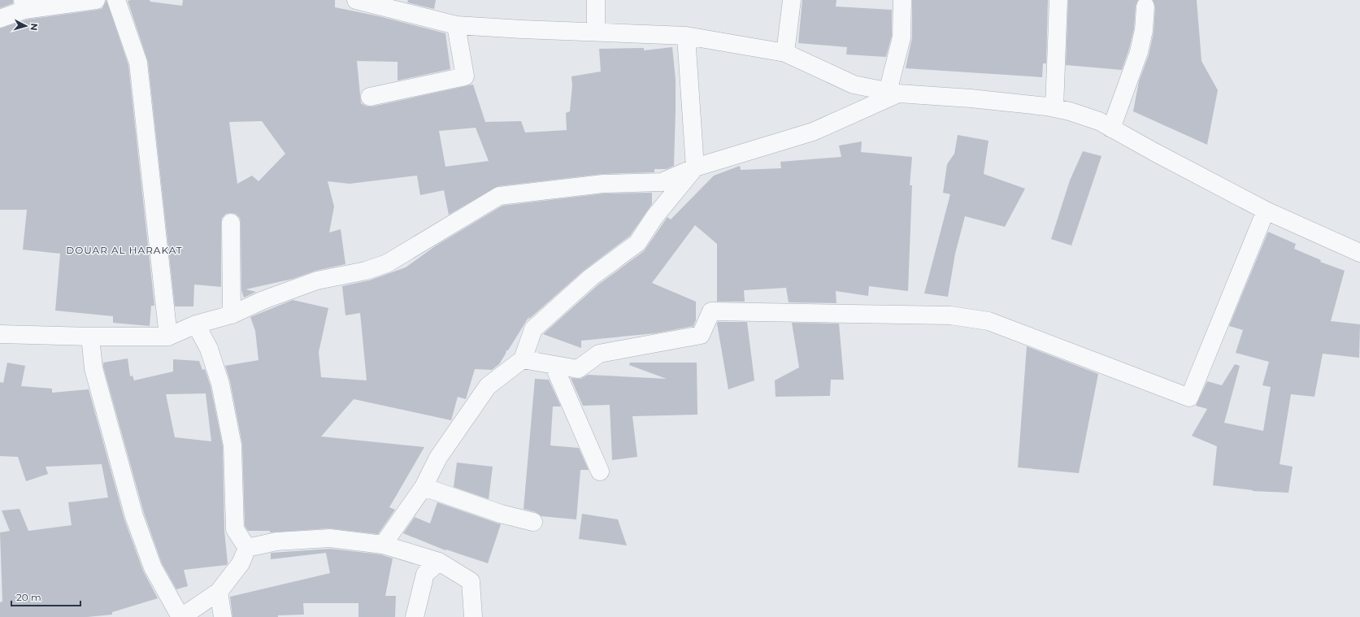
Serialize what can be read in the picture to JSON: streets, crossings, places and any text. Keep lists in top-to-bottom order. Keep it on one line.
{"districts":["DOUAR AL HARAKAT"],"scale_bar":"20 m","north":"right"}
